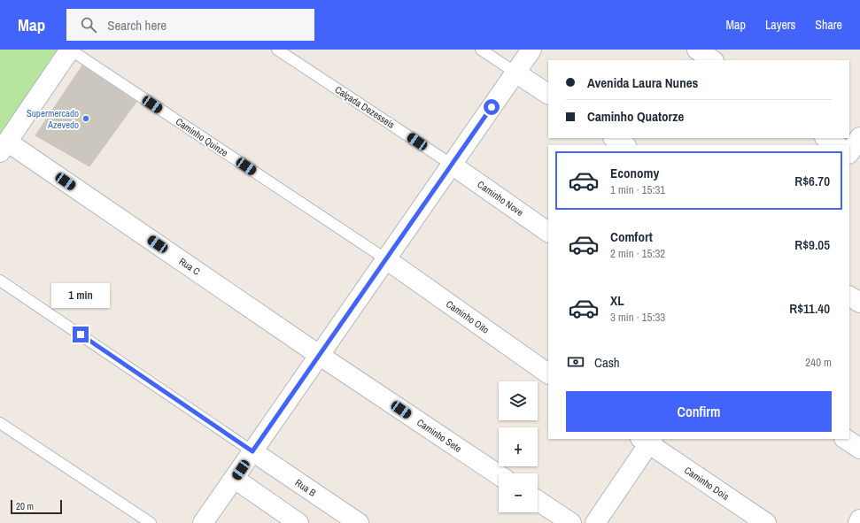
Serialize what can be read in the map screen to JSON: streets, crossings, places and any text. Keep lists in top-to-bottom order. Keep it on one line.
{"streets":{"street":["Caminho Nove","Rua C","Caminho Oito","Caminho Sete","Caminho Dois","Rua B"],"lane":["Calçada Dezesseis","Caminho Quinze"]},"crossings":[["Calçada Dezesseis","Caminho Nove"],["Caminho Quinze","Caminho Oito"],["Rua C","Caminho Sete"]],"places":["Supermercado Azevedo"],"scale_bar":"20 m","page":{"header":"Map","search":"Search here","nav":["Map","Layers","Share"],"banner":["Avenida Laura Nunes","Caminho Quatorze"],"list":[{"name":"Economy","note":"1 min · 15:31","value":"R$6.70"},{"name":"Comfort","note":"2 min · 15:32","value":"R$9.05"},{"name":"XL","note":"3 min · 15:33","value":"R$11.40"}],"bubble":"1 min","pay":["Cash","240 m"],"map_buttons":["+","−"],"buttons":"Confirm","scale":"20 m"}}
